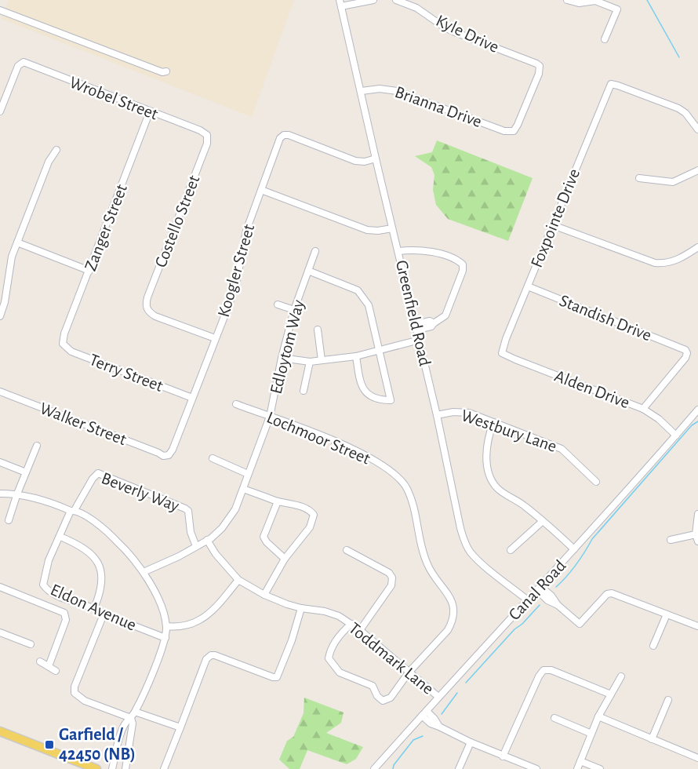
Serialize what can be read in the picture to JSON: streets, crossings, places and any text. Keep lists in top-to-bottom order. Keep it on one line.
{"streets":{"street":["Kyle Drive","Wrobel Street","Brianna Drive","Foxpointe Drive","Costello Street","Zanger Street","Koogler Street","Greenfield Road","Standish Drive","Edloytom Way","Terry Street","Alden Drive","Walker Street","Westbury Lane","Lochmoor Street","Beverly Way","Canal Road","Eldon Avenue","Toddmark Lane"]},"crossings":[["Kyle Drive","Brianna Drive"],["Wrobel Street","Costello Street"],["Wrobel Street","Zanger Street"],["Brianna Drive","Greenfield Road"],["Foxpointe Drive","Standish Drive"],["Foxpointe Drive","Alden Drive"],["Costello Street","Koogler Street"],["Zanger Street","Terry Street"],["Koogler Street","Greenfield Road"],["Koogler Street","Terry Street"],["Koogler Street","Walker Street"],["Greenfield Road","Westbury Lane"],["Greenfield Road","Canal Road"],["Standish Drive","Alden Drive"],["Edloytom Way","Lochmoor Street"],["Edloytom Way","Beverly Way"],["Alden Drive","Canal Road"],["Lochmoor Street","Toddmark Lane"],["Beverly Way","Eldon Avenue"],["Canal Road","Toddmark Lane"]],"places":{"transit":["Garfield / 42450 (NB)"]}}
